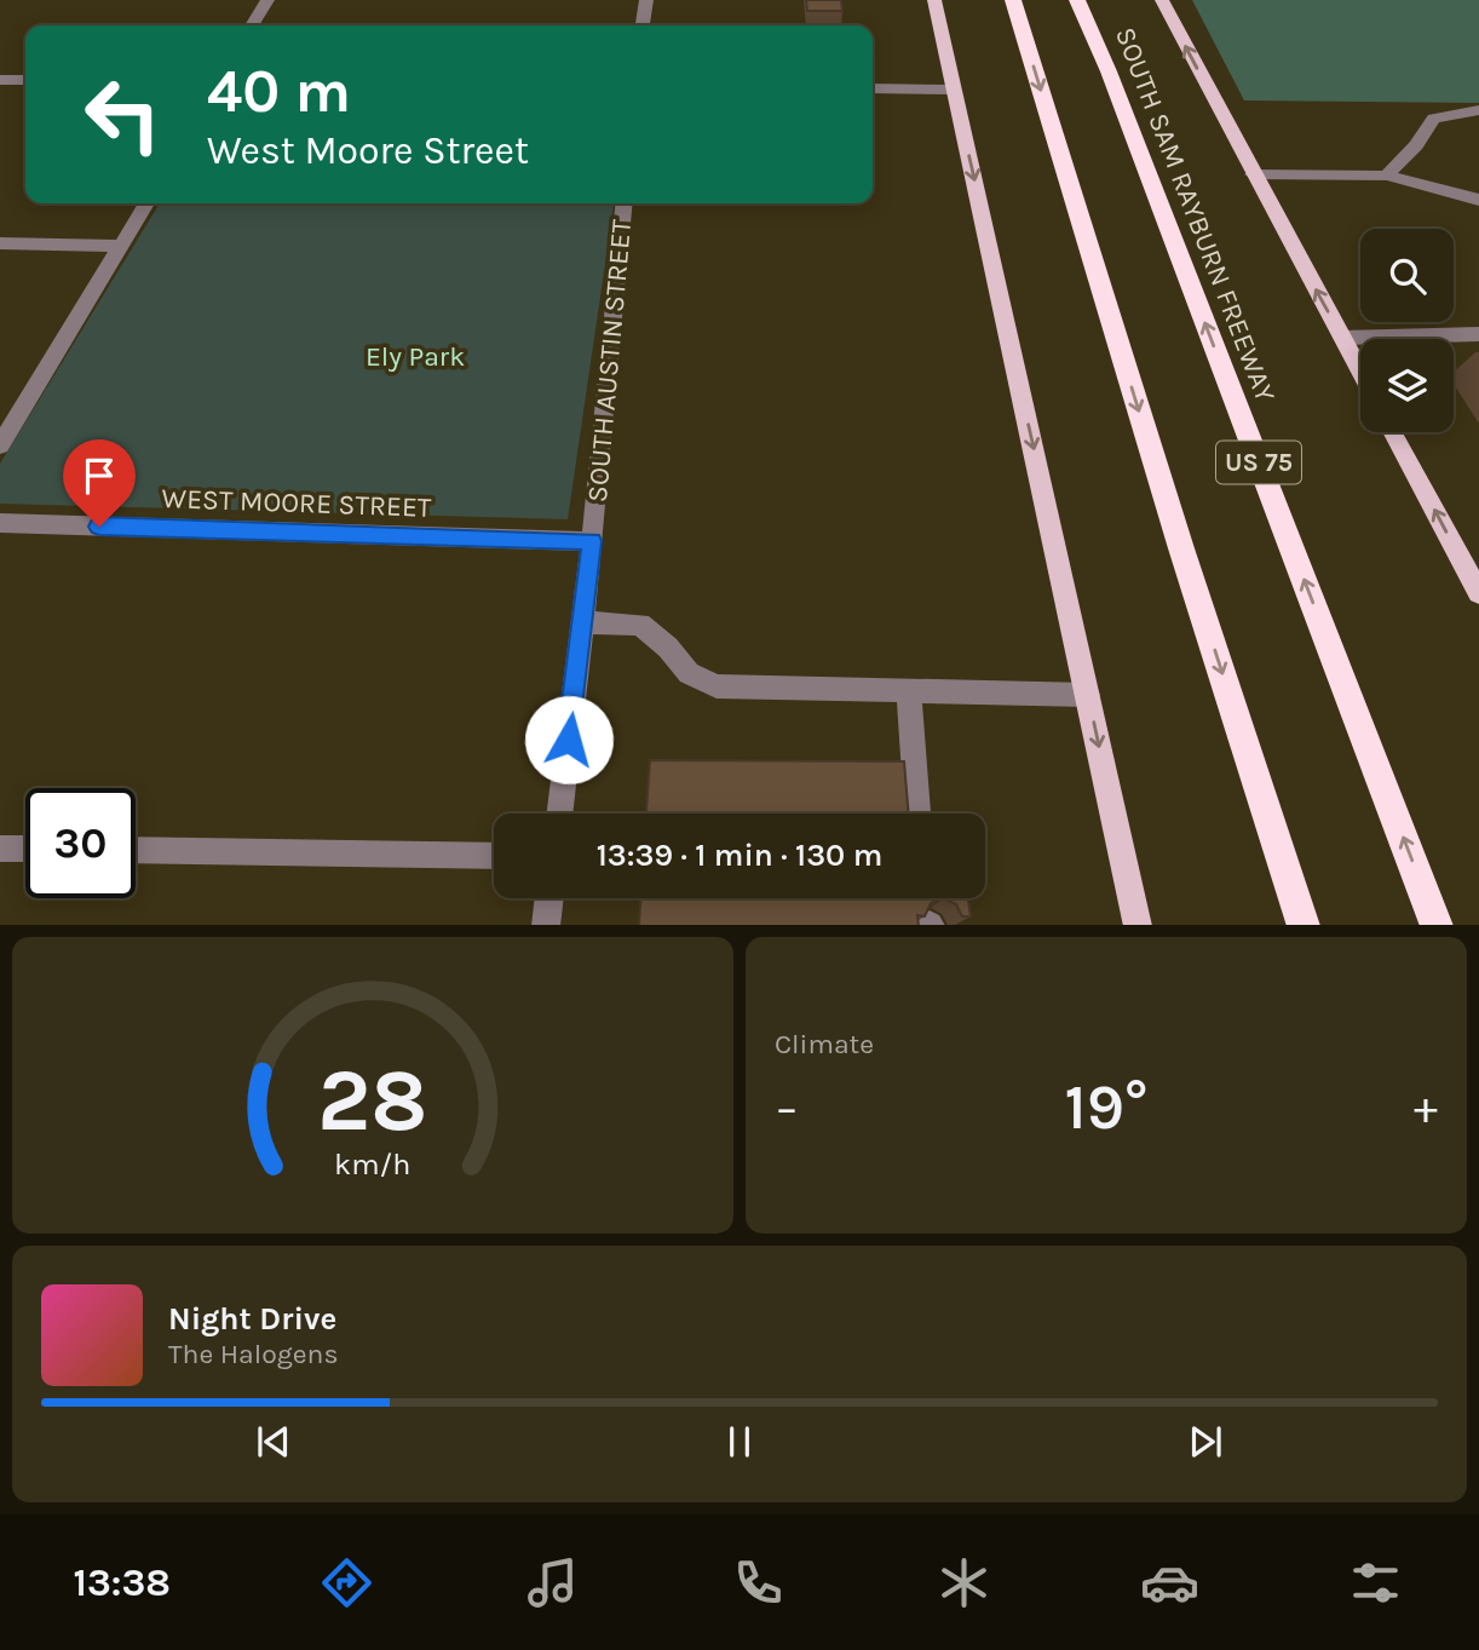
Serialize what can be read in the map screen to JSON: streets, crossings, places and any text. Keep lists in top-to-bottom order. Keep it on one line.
{"streets":{"highway":["SOUTH SAM RAYBURN FREEWAY","US 75"],"street":["SOUTH AUSTIN STREET","WEST MOORE STREET"]},"crossings":[["SOUTH AUSTIN STREET","WEST MOORE STREET"]],"parks":["Ely Park"],"page":{"turn":["40 m","West Moore Street"],"limit":"30","trip":"13:39 · 1 min · 130 m","tile":"Climate","heat":["−","19°","+"],"song":["Night Drive","The Halogens"],"tabs":"13:38","gauge":["28","km/h"]}}
